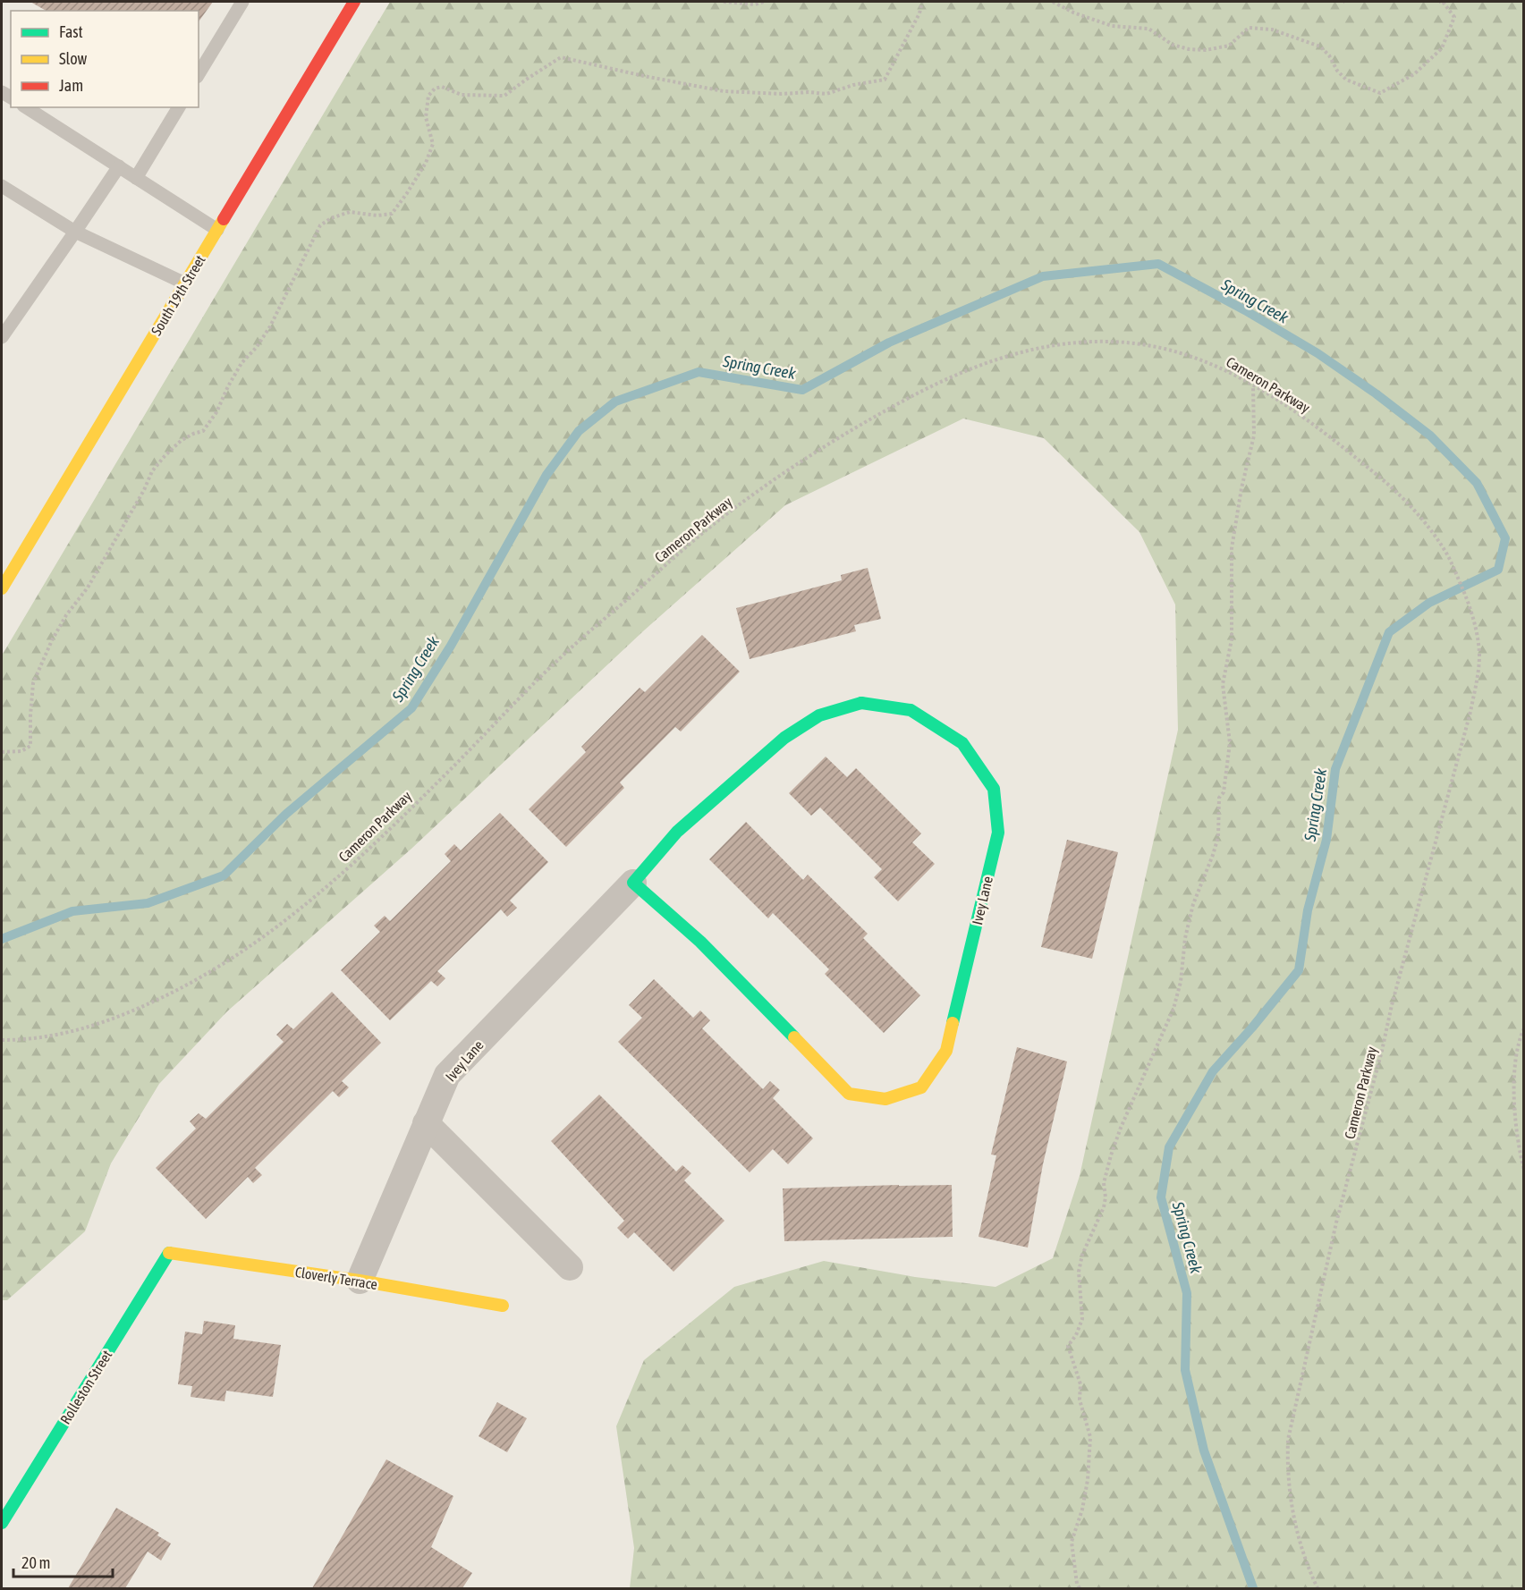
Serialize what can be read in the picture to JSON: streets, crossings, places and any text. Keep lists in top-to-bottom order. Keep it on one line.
{"streets":{"street":["South 19th Street","Ivey Lane","Cloverly Terrace","Rolleston Street"],"path":["Cameron Parkway"]},"crossings":[["Ivey Lane","Cloverly Terrace"],["Cloverly Terrace","Rolleston Street"]],"water":["Spring Creek"],"legend":["Fast","Slow","Jam"],"scale_bar":"20 m"}
